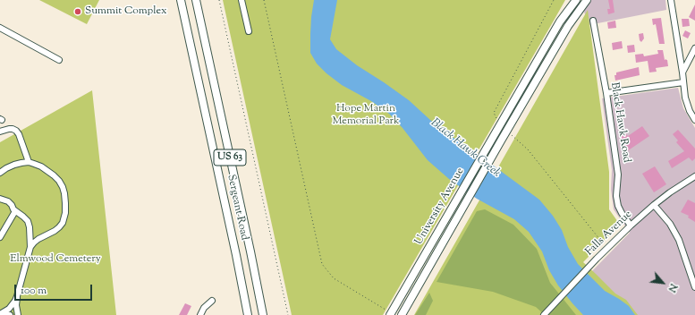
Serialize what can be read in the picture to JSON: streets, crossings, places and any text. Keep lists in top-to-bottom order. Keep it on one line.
{"streets":{"main road":["US 63","University Avenue","Sergeant Road"],"street":["Black Hawk Road","Falls Avenue"]},"crossings":[["Black Hawk Road","Falls Avenue"]],"water":["Black Hawk Creek"],"parks":["Hope Martin Memorial Park","Elmwood Cemetery"],"places":["Summit Complex"],"scale_bar":"100 m","north":"bottom right"}
